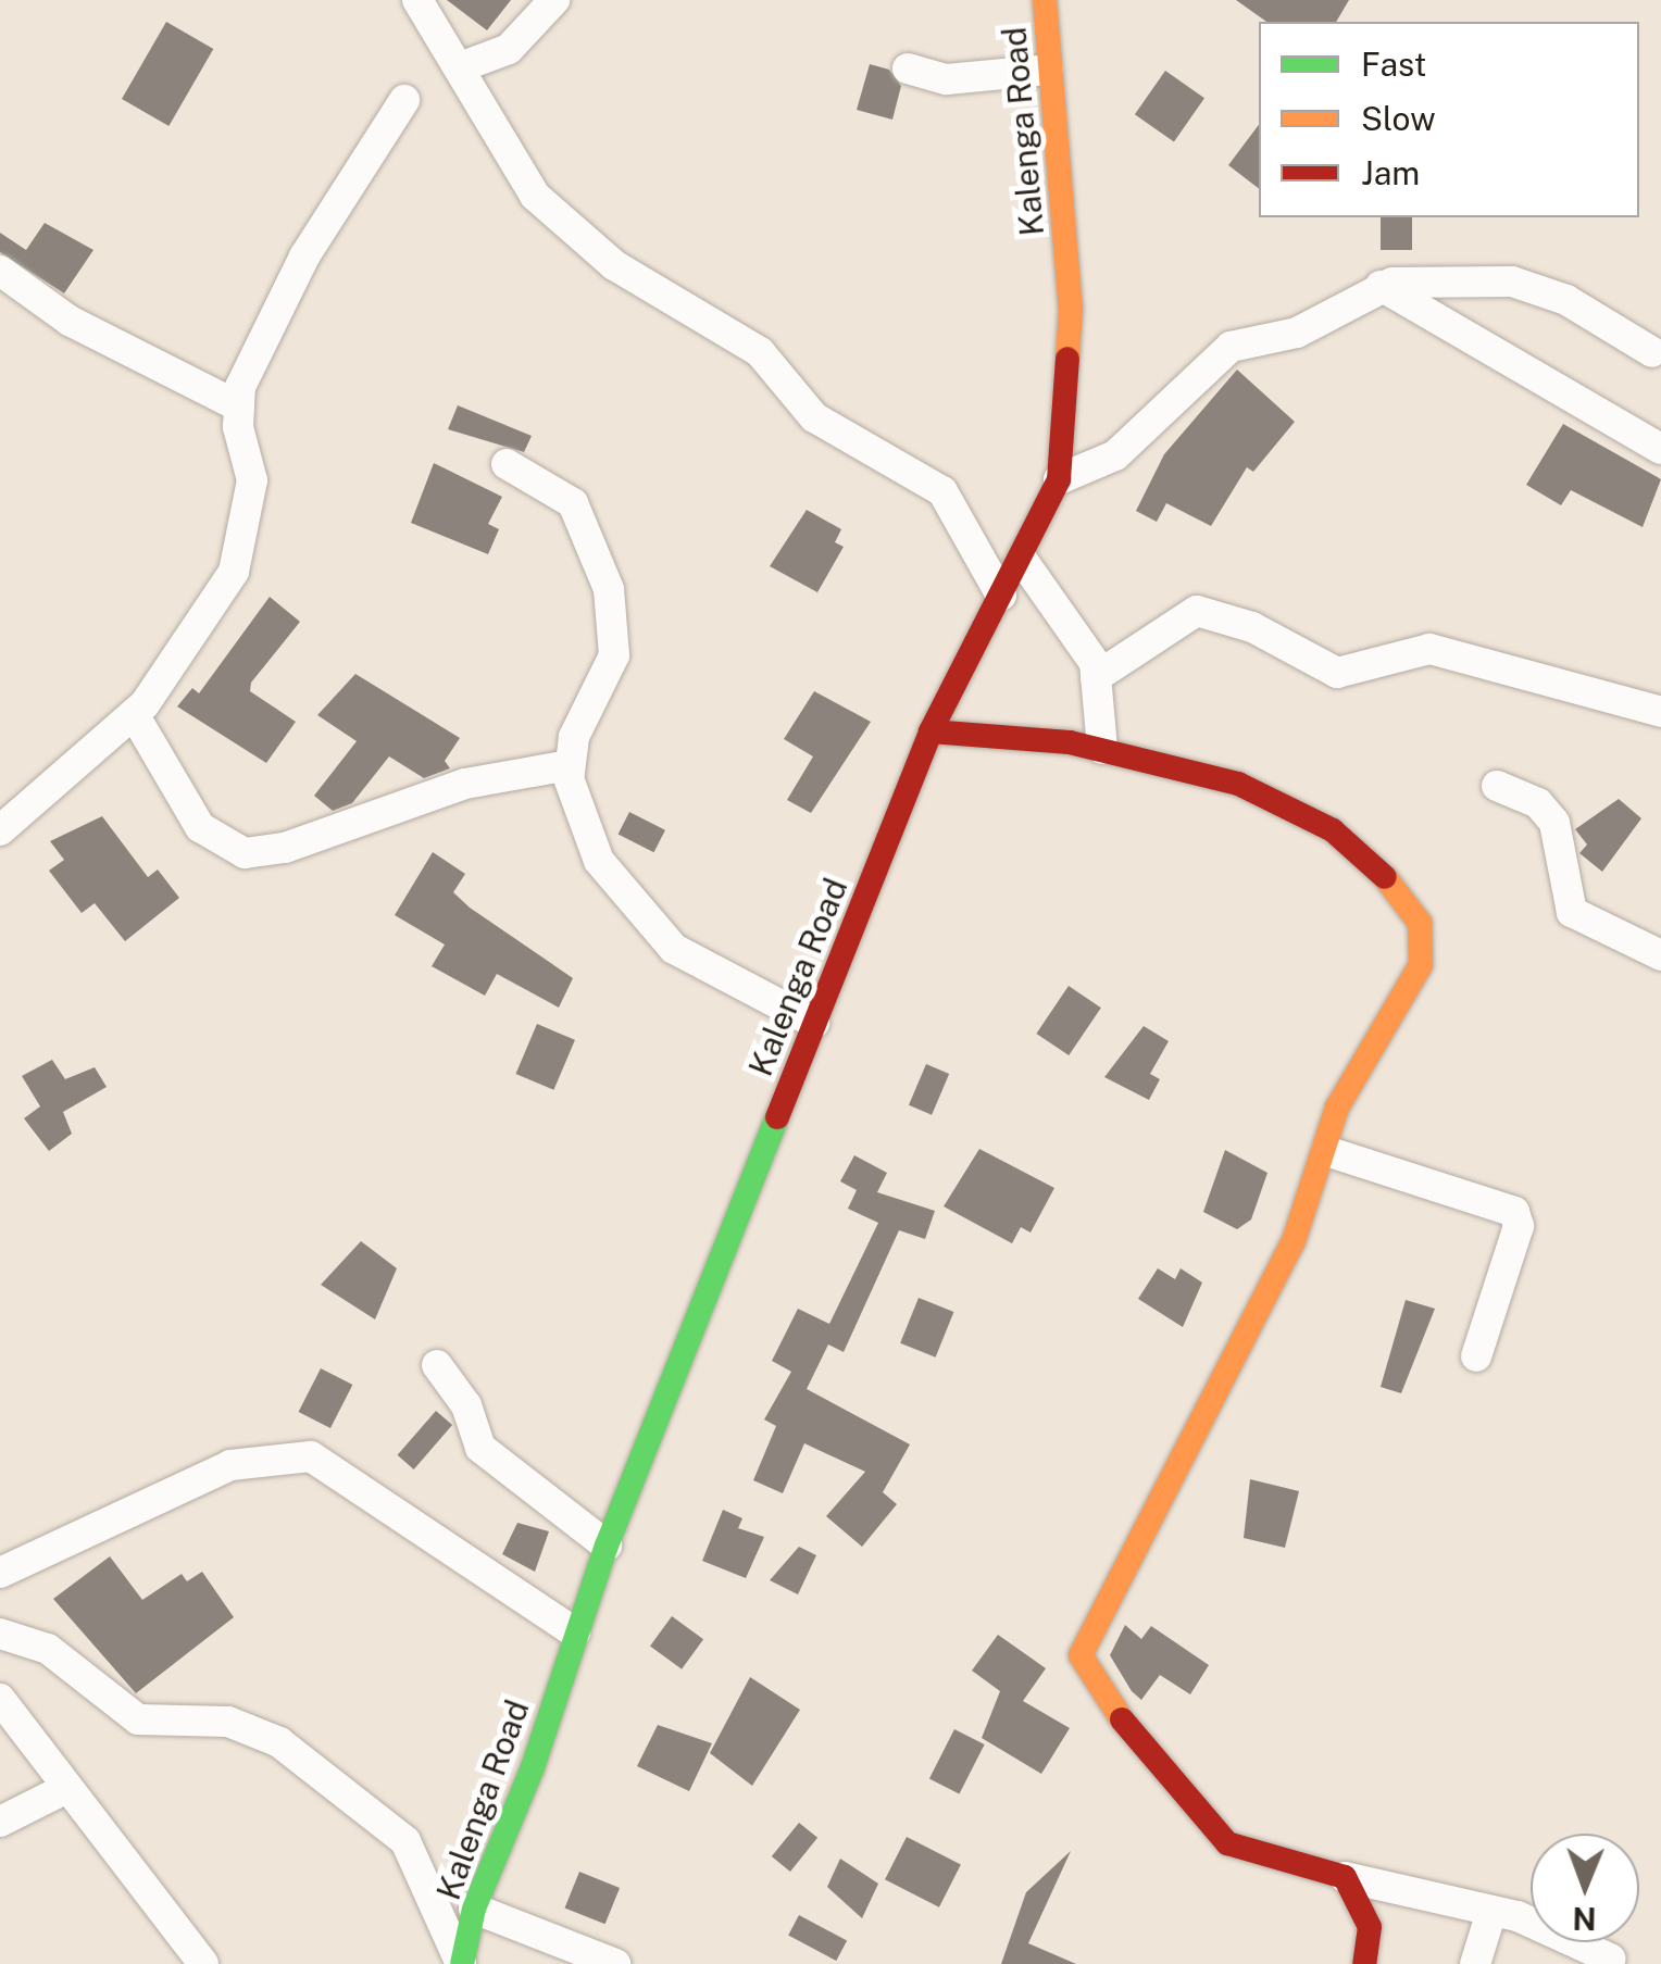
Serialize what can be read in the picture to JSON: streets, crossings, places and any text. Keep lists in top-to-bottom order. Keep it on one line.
{"streets":{"main road":["Kalenga Road"]},"legend":["Fast","Slow","Jam"],"north":"bottom"}
